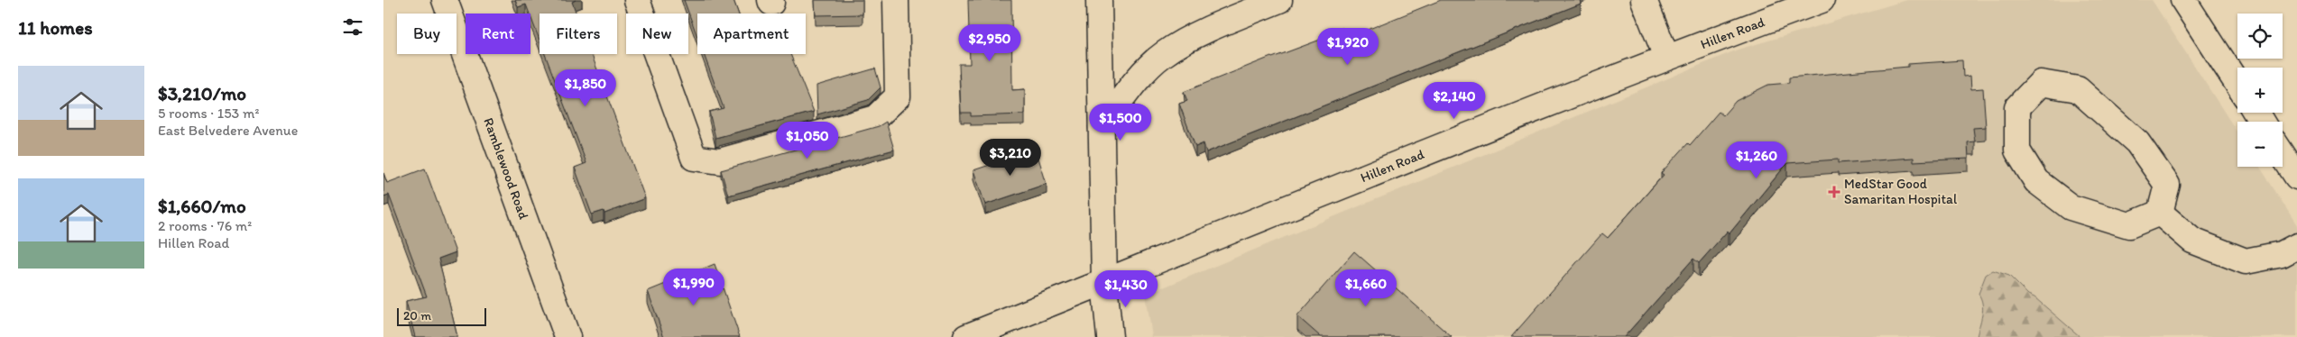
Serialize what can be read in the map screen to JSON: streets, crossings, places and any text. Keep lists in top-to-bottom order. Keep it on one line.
{"streets":{"street":["Hillen Road","Ramblewood Road"]},"places":{"health":["MedStar Good Samaritan Hospital"]},"scale_bar":"20 m","page":{"heading":"11 homes","map_buttons":["+","−"],"chip":["Buy","Rent","Filters","New","Apartment"],"price":["$2,950","$1,920","$1,850","$2,140","$1,500","$1,050","$3,210","$1,260","$1,990","$1,660","$1,430"],"list":[{"name":"$3,210/mo","note":"5 rooms · 153 m² · East Belvedere Avenue"},{"name":"$1,660/mo","note":"2 rooms · 76 m² · Hillen Road"}],"scale":"20 m"}}
